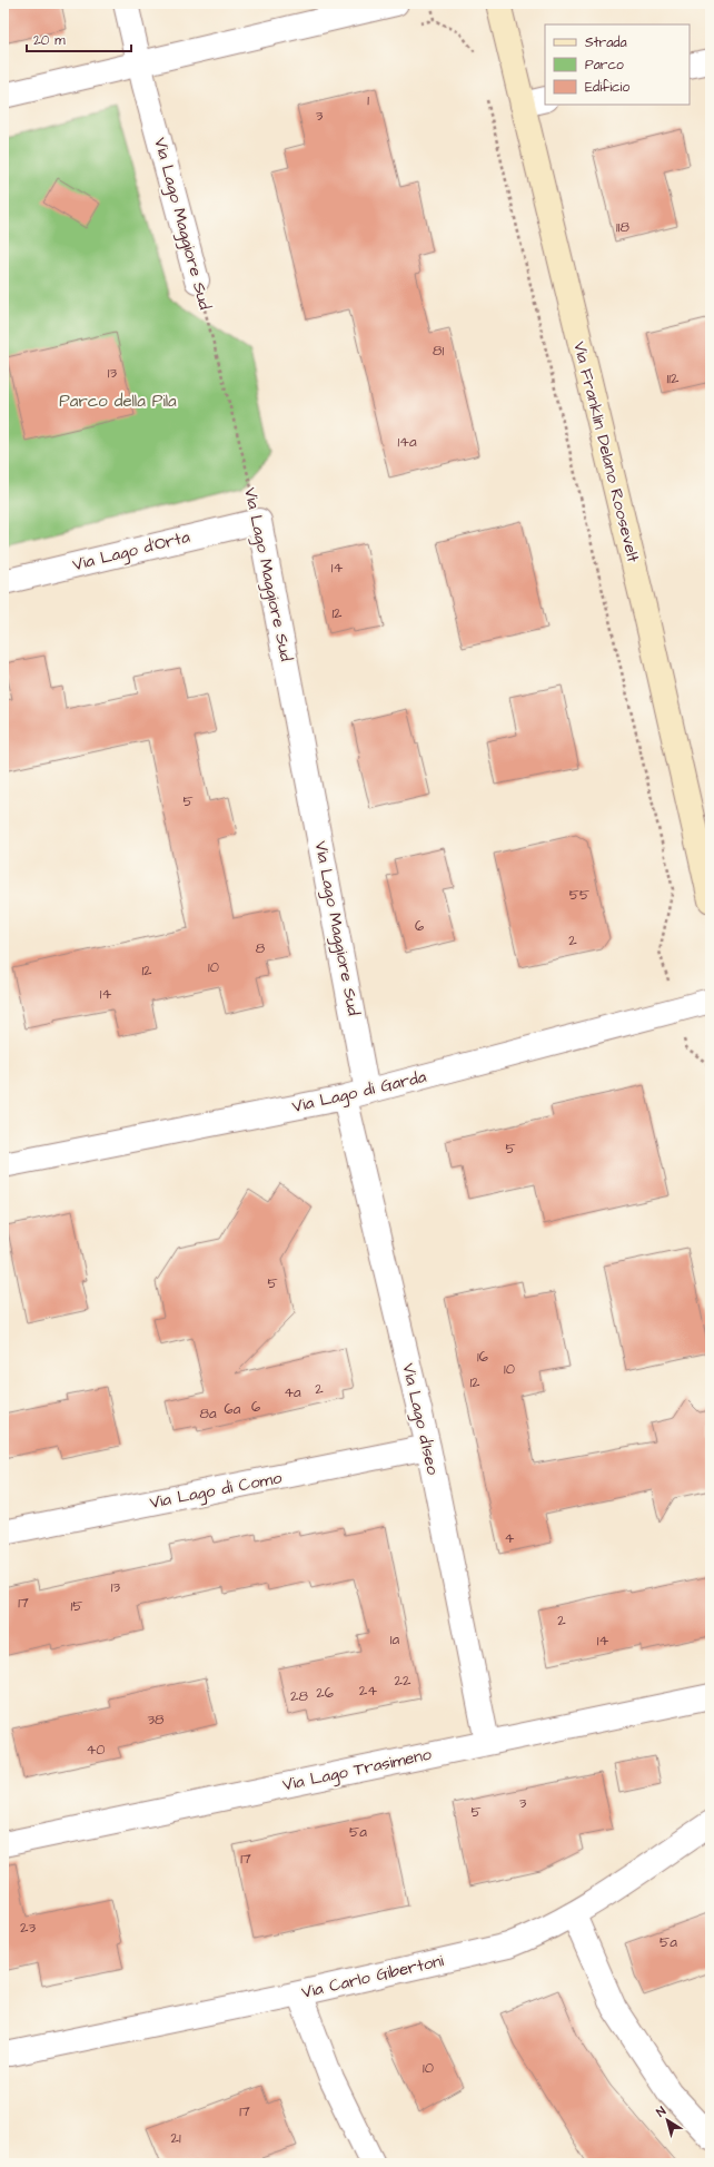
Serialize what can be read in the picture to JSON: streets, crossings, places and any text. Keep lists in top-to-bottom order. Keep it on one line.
{"streets":{"main road":["Via Franklin Delano Roosevelt"],"street":["Via Lago Maggiore Sud","Via Lago d'Orta","Via Lago di Garda","Via Lago d'Iseo","Via Lago di Como","Via Lago Trasimeno","Via Carlo Gibertoni"]},"crossings":[["Via Lago Maggiore Sud","Via Lago d'Orta"],["Via Lago Maggiore Sud","Via Lago di Garda"],["Via Lago di Garda","Via Lago d'Iseo"],["Via Lago d'Iseo","Via Lago di Como"],["Via Lago d'Iseo","Via Lago Trasimeno"]],"parks":["Parco della Pila"],"house_numbers":["1","3","118","81","13","112","14a","14","12","5","55","6","2","8","10","12","14","5","5","16","10","12","2","4a","6","6a","8a","4","13","17","15","2","1a","14","22","24","26","28","38","40","3","5","5a","17","23","5a","10","17","21"],"legend":["Strada","Parco","Edificio"],"scale_bar":"20 m","north":"top left"}
